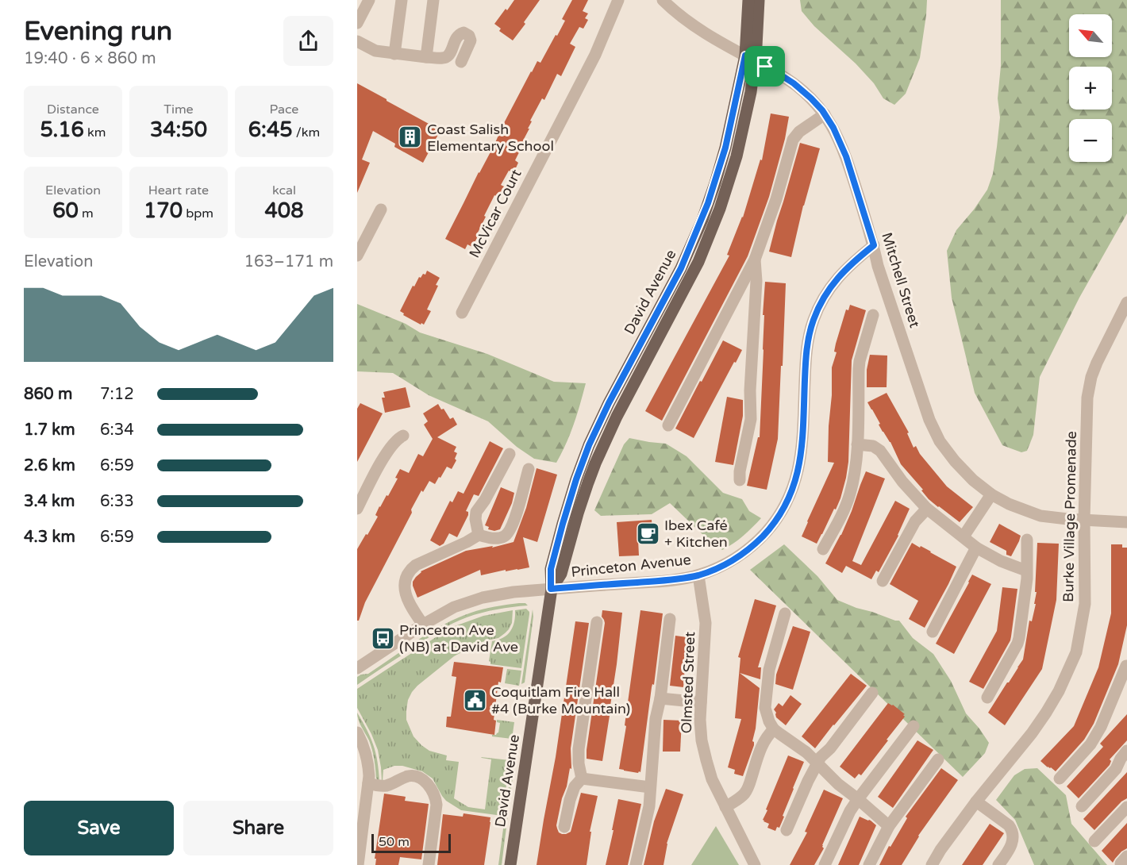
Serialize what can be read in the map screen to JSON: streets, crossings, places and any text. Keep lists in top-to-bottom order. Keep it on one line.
{"streets":{"main road":["David Avenue"],"street":["McVicar Court","Mitchell Street","Burke Village Promenade","Princeton Avenue","Olmsted Street"]},"crossings":[["Mitchell Street","David Avenue"],["Mitchell Street","Burke Village Promenade"],["Mitchell Street","Princeton Avenue"],["David Avenue","Princeton Avenue"],["Princeton Avenue","Olmsted Street"]],"places":{"building":["Coast Salish Elementary School"],"cafe":["Ibex Café + Kitchen"],"bus stop":["Princeton Ave (NB) at David Ave"],"public building":["Coquitlam Fire Hall #4 (Burke Mountain)"]},"scale_bar":"50 m","north":"top left","page":{"heading":["Evening run","19:40 · 6 × 860 m"],"map_buttons":["+","−"],"stats":[["Distance","5.16 km"],["Time","34:50"],["Pace","6:45 /km"],["Elevation","60 m"],["Heart rate","170 bpm"],["kcal","408"]],"chart":["Elevation","163–171 m"],"list":[{"name":"860 m","note":"7:12"},{"name":"1.7 km","note":"6:34"},{"name":"2.6 km","note":"6:59"},{"name":"3.4 km","note":"6:33"},{"name":"4.3 km","note":"6:59"}],"buttons":["Save","Share"],"scale":"50 m"}}
